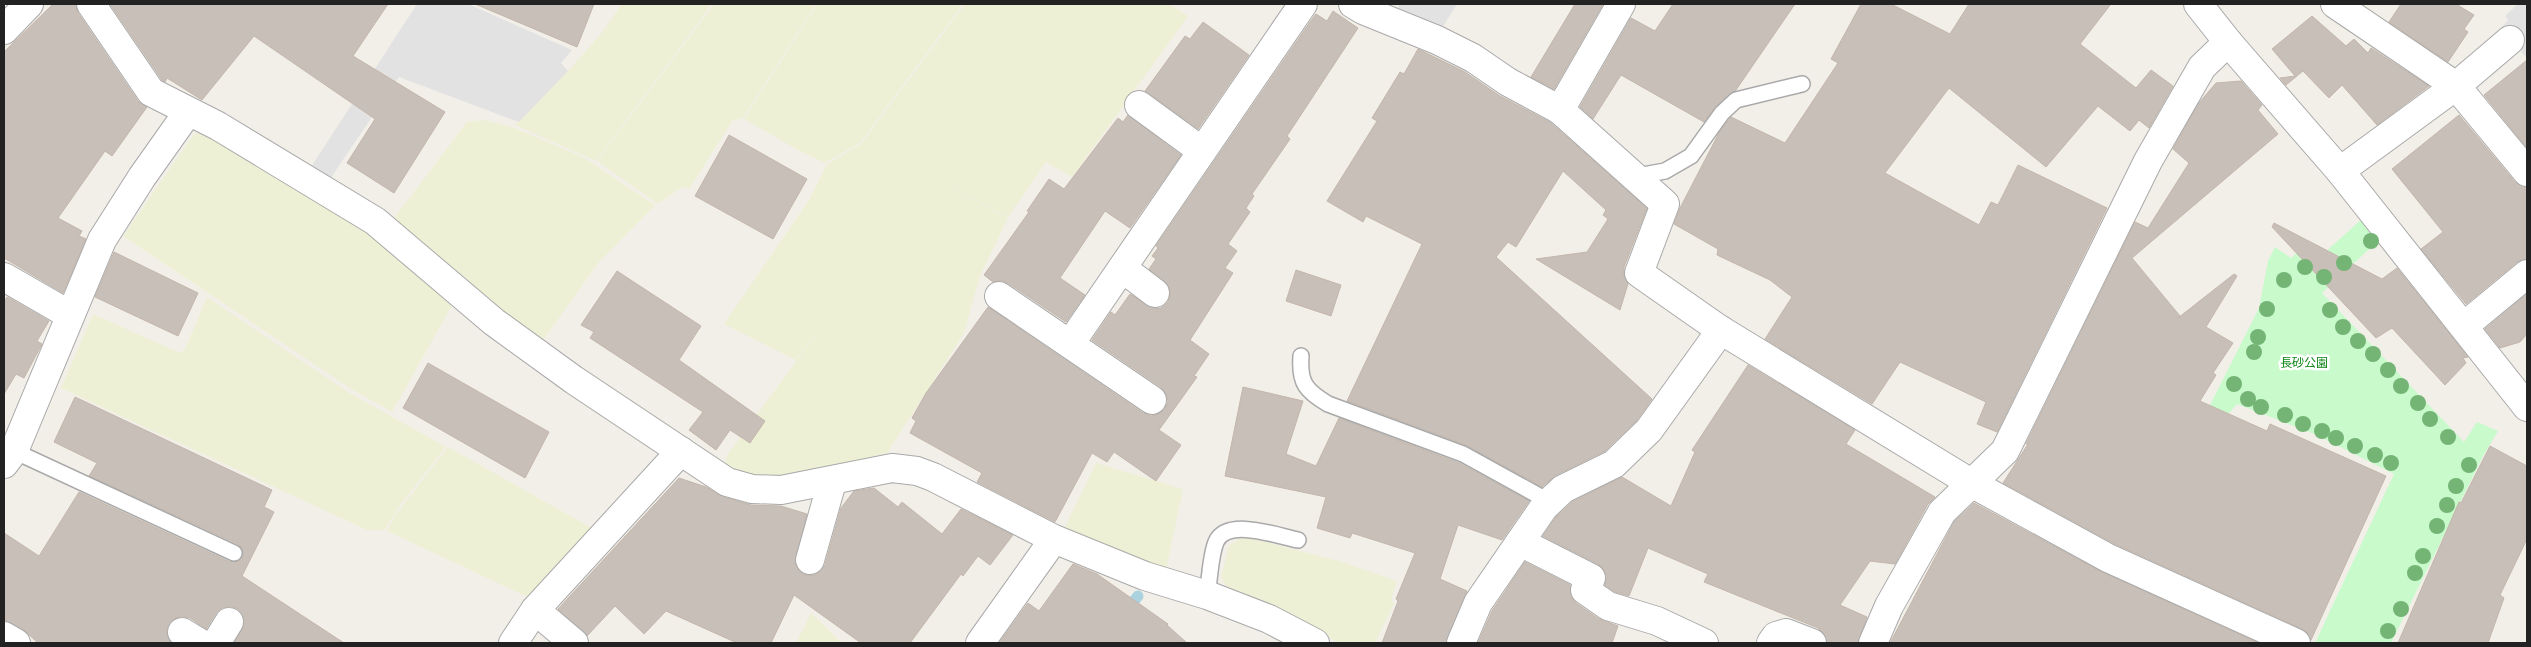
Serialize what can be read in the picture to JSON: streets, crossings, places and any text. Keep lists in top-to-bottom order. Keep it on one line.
{"parks":["長砂公園"]}
